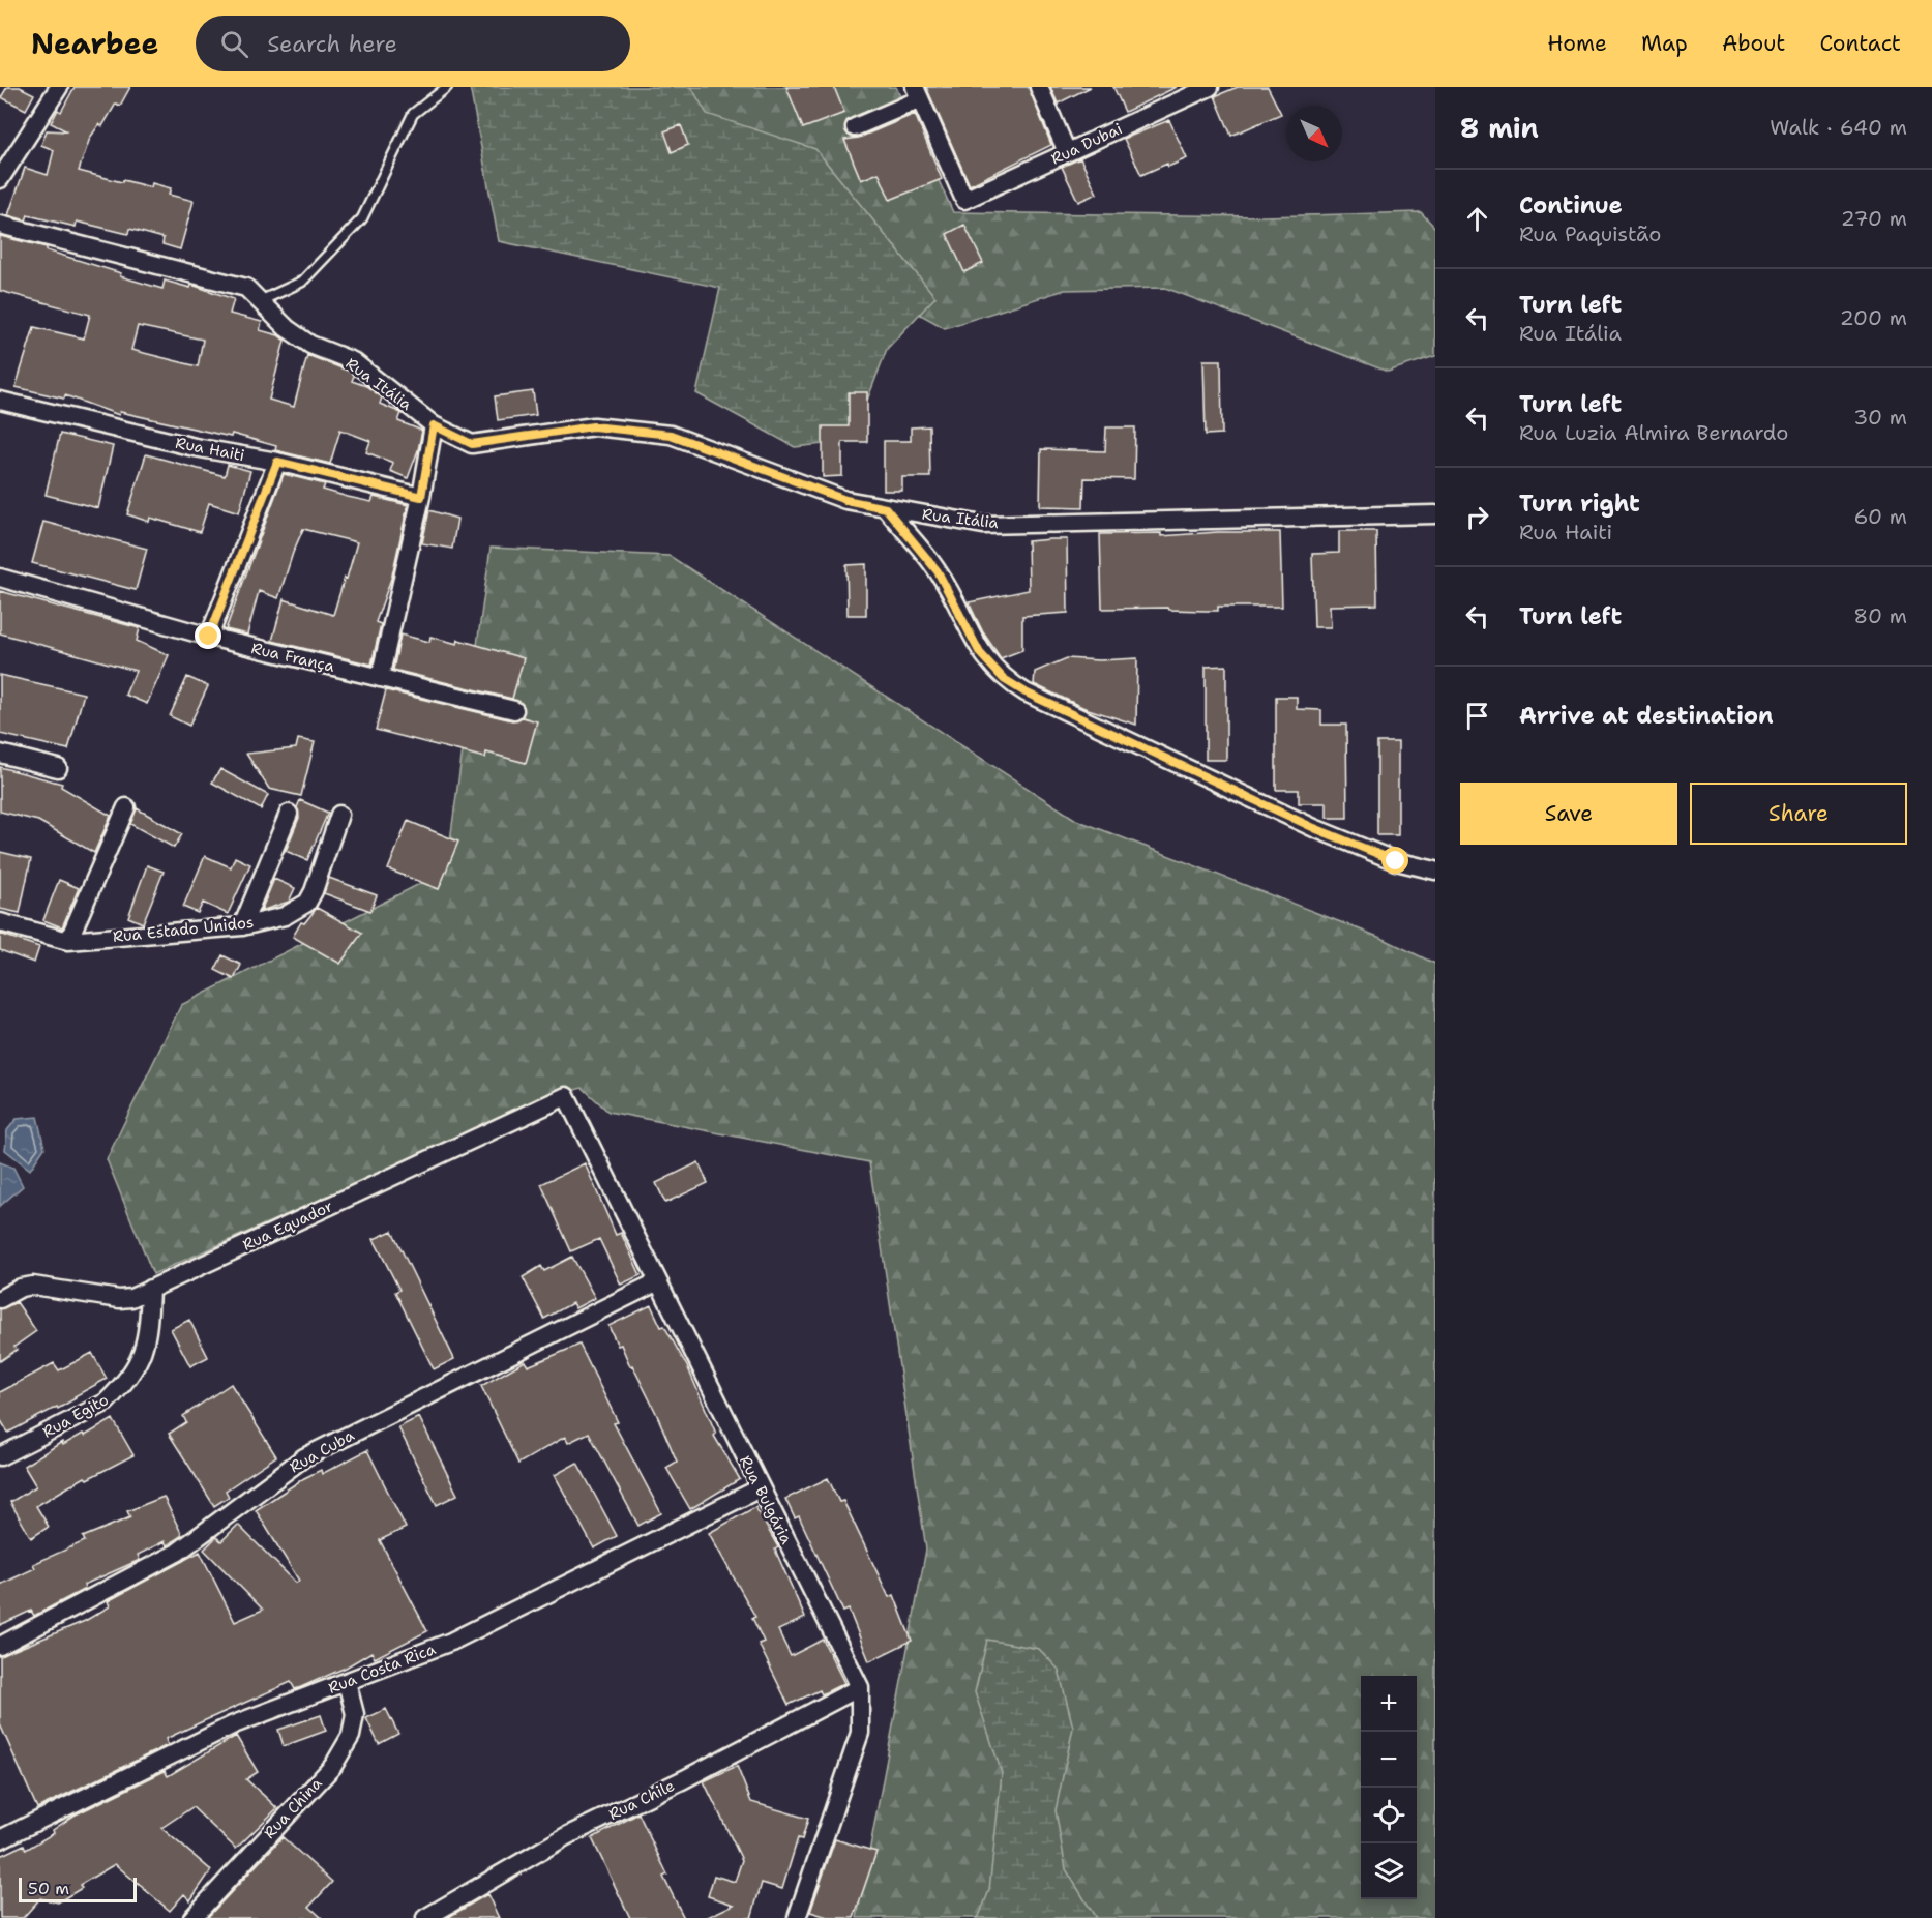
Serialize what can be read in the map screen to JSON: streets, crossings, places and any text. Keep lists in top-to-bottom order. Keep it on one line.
{"streets":{"street":["Rua Dubai","Rua Itália","Rua Haiti","Rua França","Rua Estado Unidos","Rua Equador","Rua Egito","Rua Cuba","Rua Bulgária","Rua Costa Rica","Rua Chile","Rua China"]},"crossings":[["Rua Equador","Rua Egito"],["Rua Equador","Rua Bulgária"],["Rua Cuba","Rua Bulgária"],["Rua Bulgária","Rua Costa Rica"],["Rua Bulgária","Rua Chile"],["Rua Costa Rica","Rua China"]],"scale_bar":"50 m","north":"bottom right","page":{"header":"Nearbee","search":"Search here","nav":["Home","Map","About","Contact"],"heading":["8 min","Walk · 640 m"],"list":[["Continue","Rua Paquistão","270 m"],["Turn left","Rua Itália","200 m"],["Turn left","Rua Luzia Almira Bernardo","30 m"],["Turn right","Rua Haiti","60 m"],["Turn left","80 m"],"Arrive at destination"],"buttons":["Save","Share"],"map_buttons":["+","−"],"scale":"50 m"}}
